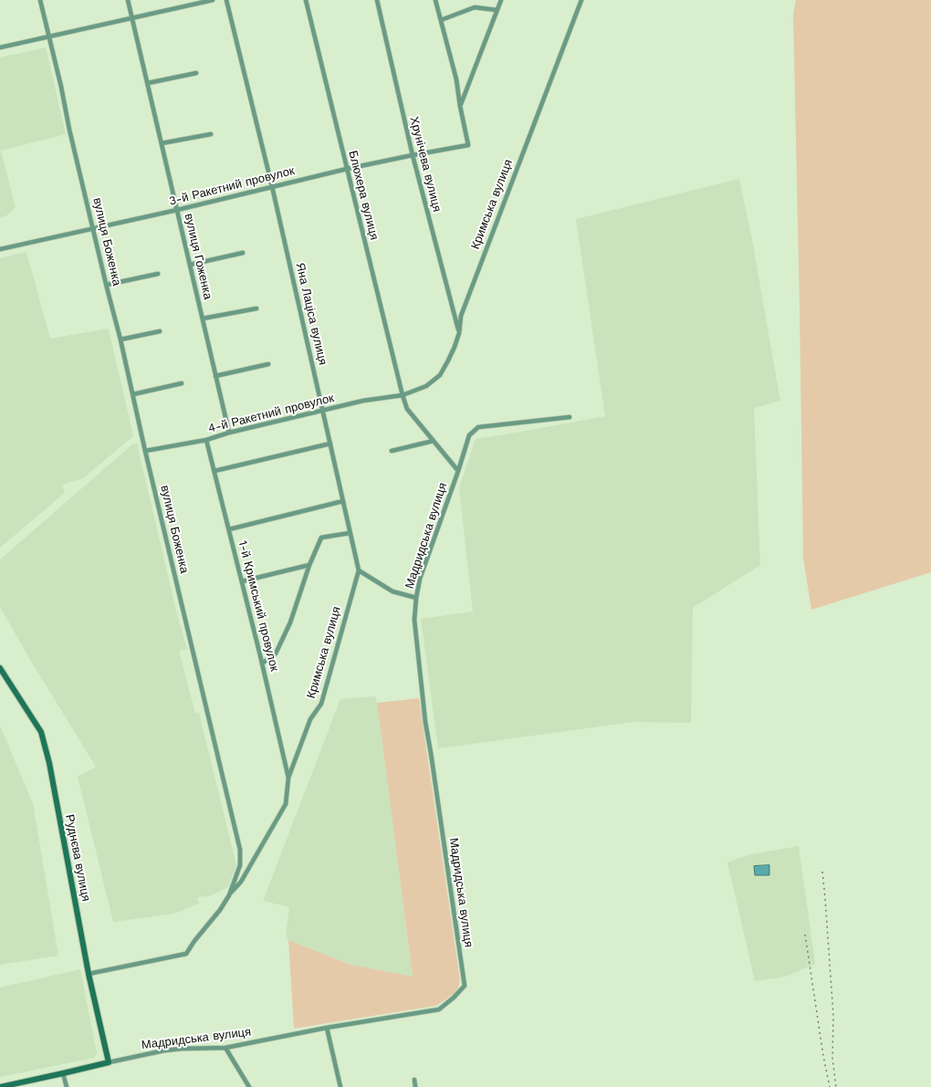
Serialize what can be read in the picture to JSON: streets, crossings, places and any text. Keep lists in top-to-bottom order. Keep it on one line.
{"streets":{"street":["Хрунічева вулиця","3-й Ракетний провулок","Блюхера вулиця","Кримська вулиця","вулиця Боженка","вулиця Гоженка","Яна Лаціса вулиця","4-й Ракетний провулок","Мадридська вулиця","1-й Кримський провулок","Руднєва вулиця"]},"crossings":[["Хрунічева вулиця","3-й Ракетний провулок"],["Хрунічева вулиця","Кримська вулиця"],["3-й Ракетний провулок","Блюхера вулиця"],["3-й Ракетний провулок","вулиця Боженка"],["3-й Ракетний провулок","вулиця Гоженка"],["3-й Ракетний провулок","Яна Лаціса вулиця"],["Блюхера вулиця","Кримська вулиця"],["Блюхера вулиця","4-й Ракетний провулок"],["Блюхера вулиця","Мадридська вулиця"],["Кримська вулиця","вулиця Боженка"],["Кримська вулиця","Яна Лаціса вулиця"],["Кримська вулиця","4-й Ракетний провулок"],["Кримська вулиця","1-й Кримський провулок"],["вулиця Боженка","4-й Ракетний провулок"],["вулиця Боженка","Руднєва вулиця"],["вулиця Гоженка","4-й Ракетний провулок"],["Яна Лаціса вулиця","4-й Ракетний провулок"],["4-й Ракетний провулок","1-й Кримський провулок"],["Мадридська вулиця","Руднєва вулиця"]]}
